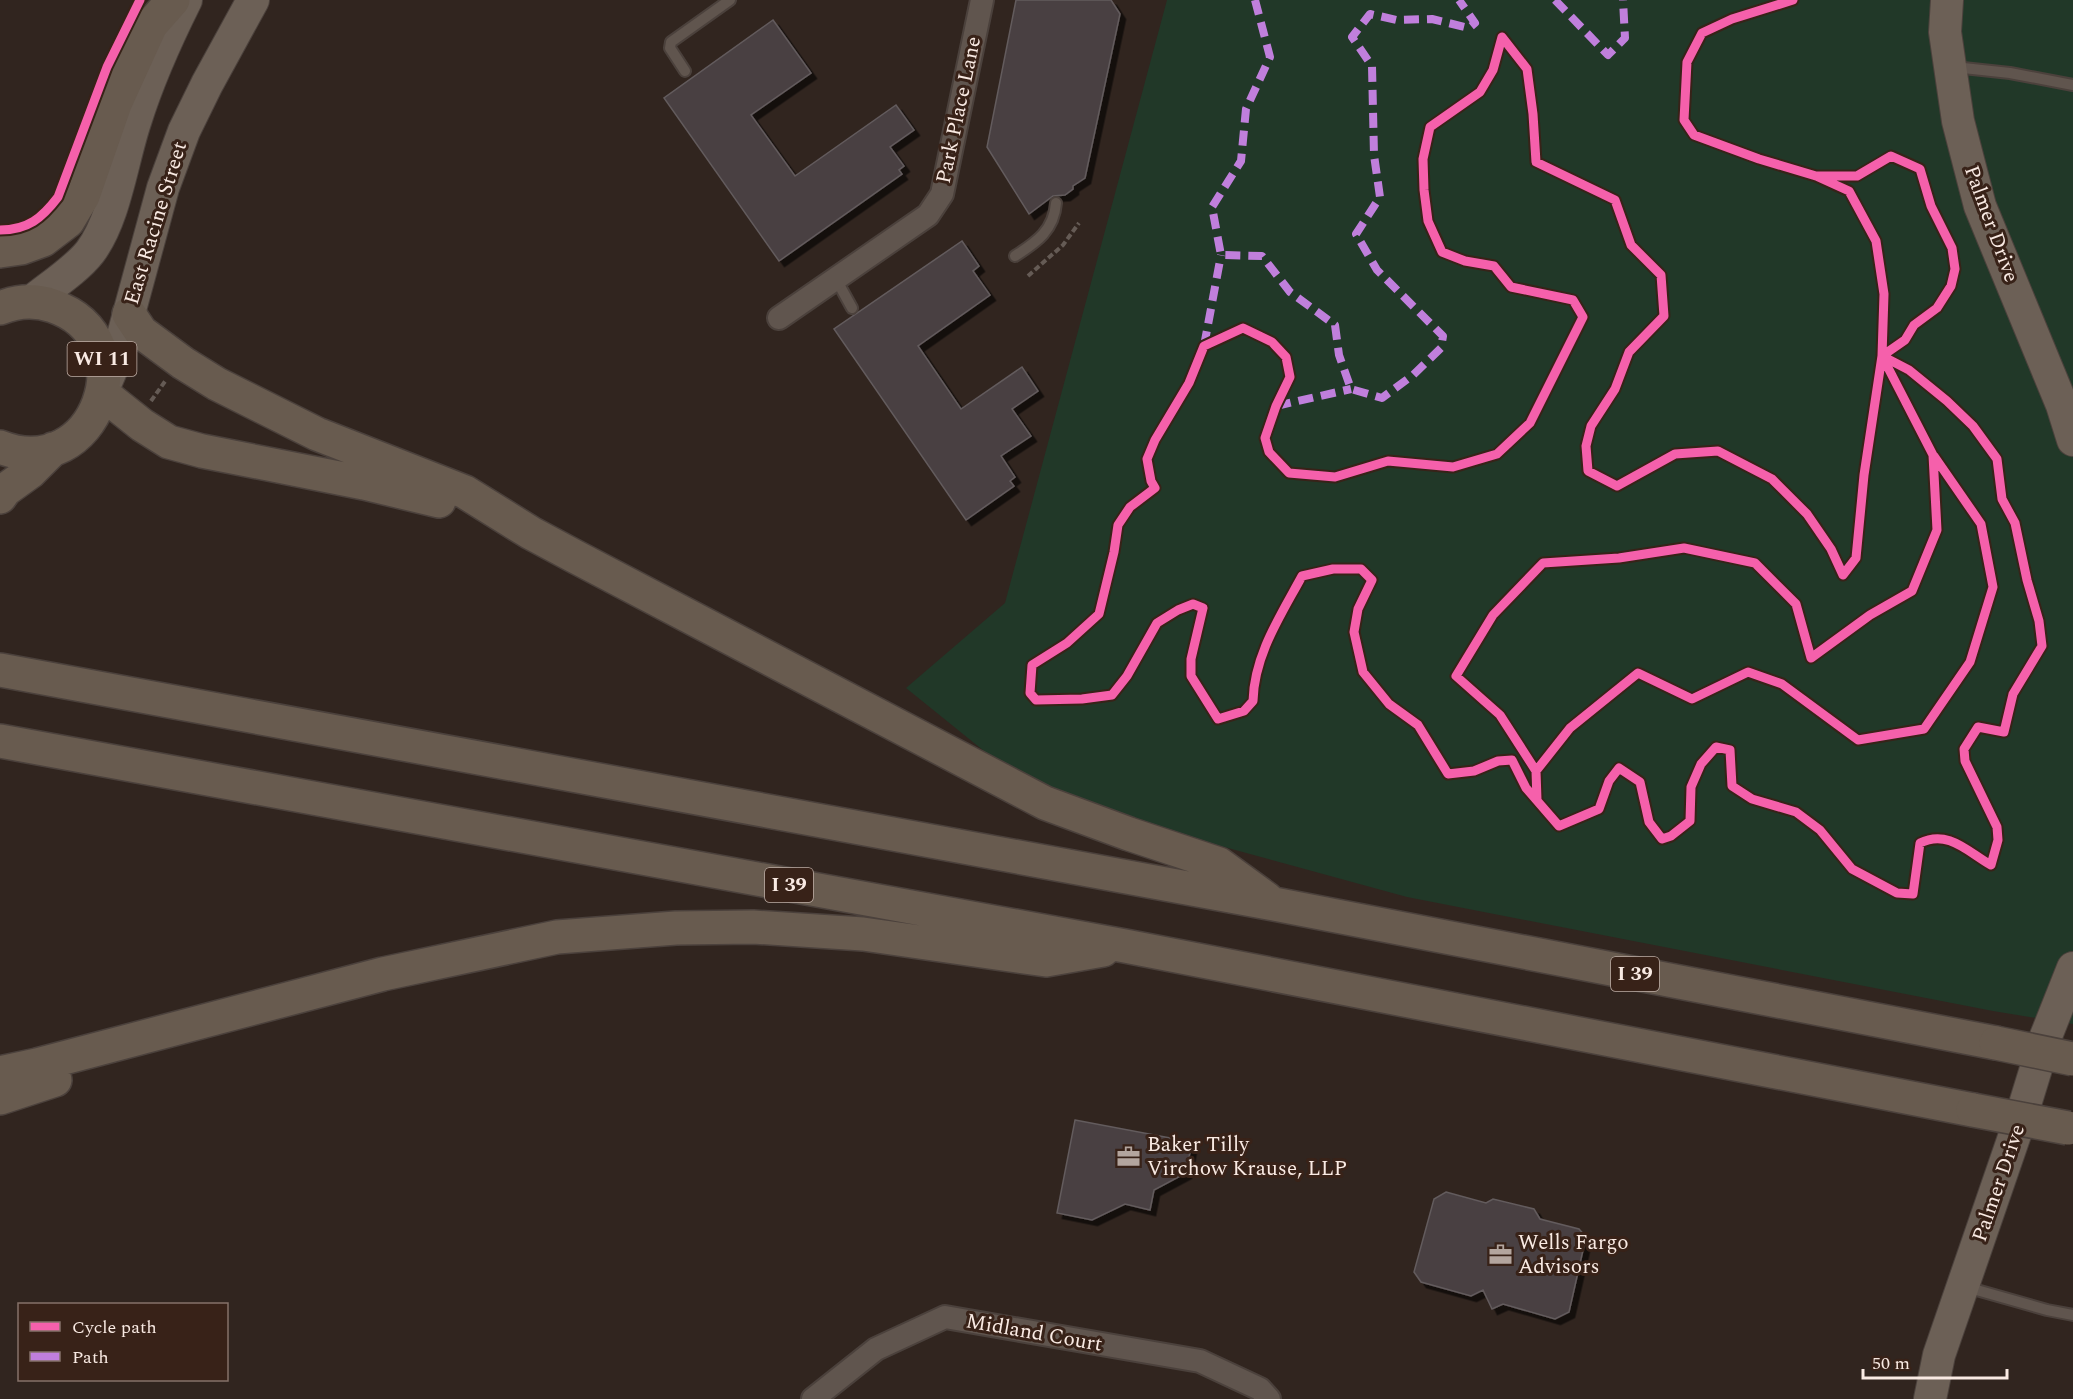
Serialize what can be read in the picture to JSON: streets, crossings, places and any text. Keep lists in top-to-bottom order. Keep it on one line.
{"streets":{"highway":["WI 11","I 39"],"street":["Park Place Lane","East Racine Street","Palmer Drive","Midland Court"]},"crossings":[["East Racine Street","WI 11"]],"places":{"office":["Baker Tilly Virchow Krause, LLP","Wells Fargo Advisors"]},"legend":["Cycle path","Path"],"scale_bar":"50 m"}
